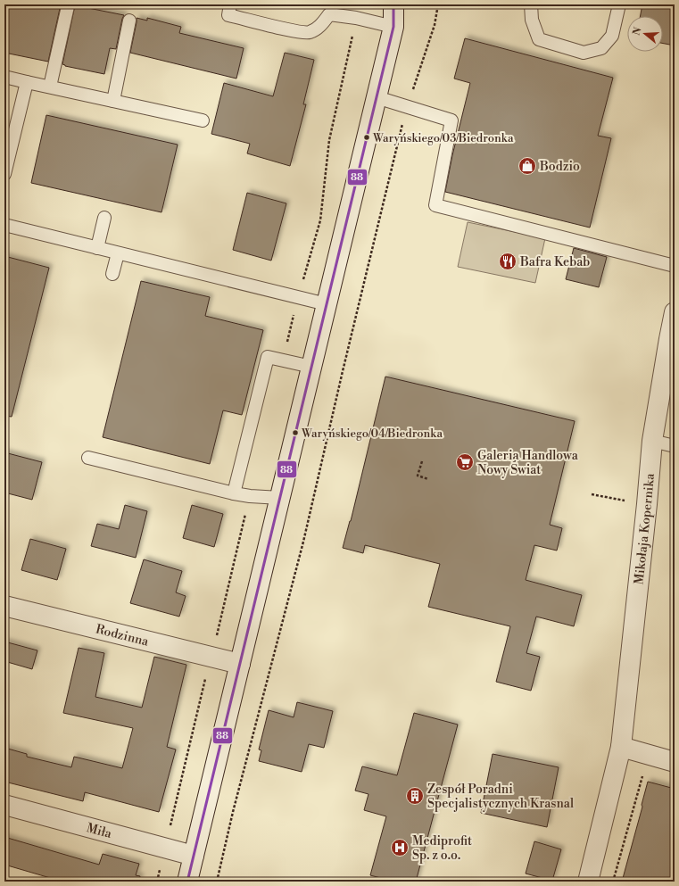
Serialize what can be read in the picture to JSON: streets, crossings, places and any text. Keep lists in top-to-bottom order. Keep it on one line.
{"streets":{"street":["Mikołaja Kopernika","Rodzinna","Miła"]},"places":{"other":["Waryńskiego/03/Biedronka","Waryńskiego/04/Biedronka"],"shop":["Bodzio"],"restaurant":["Bafra Kebab"],"supermarket":["Galeria Handlowa Nowy Świat"],"building":["Zespół Poradni Specjalistycznych Krasnal"],"hospital":["Mediprofit Sp. z o.o."]},"lines":["transit line 88"],"north":"left"}
